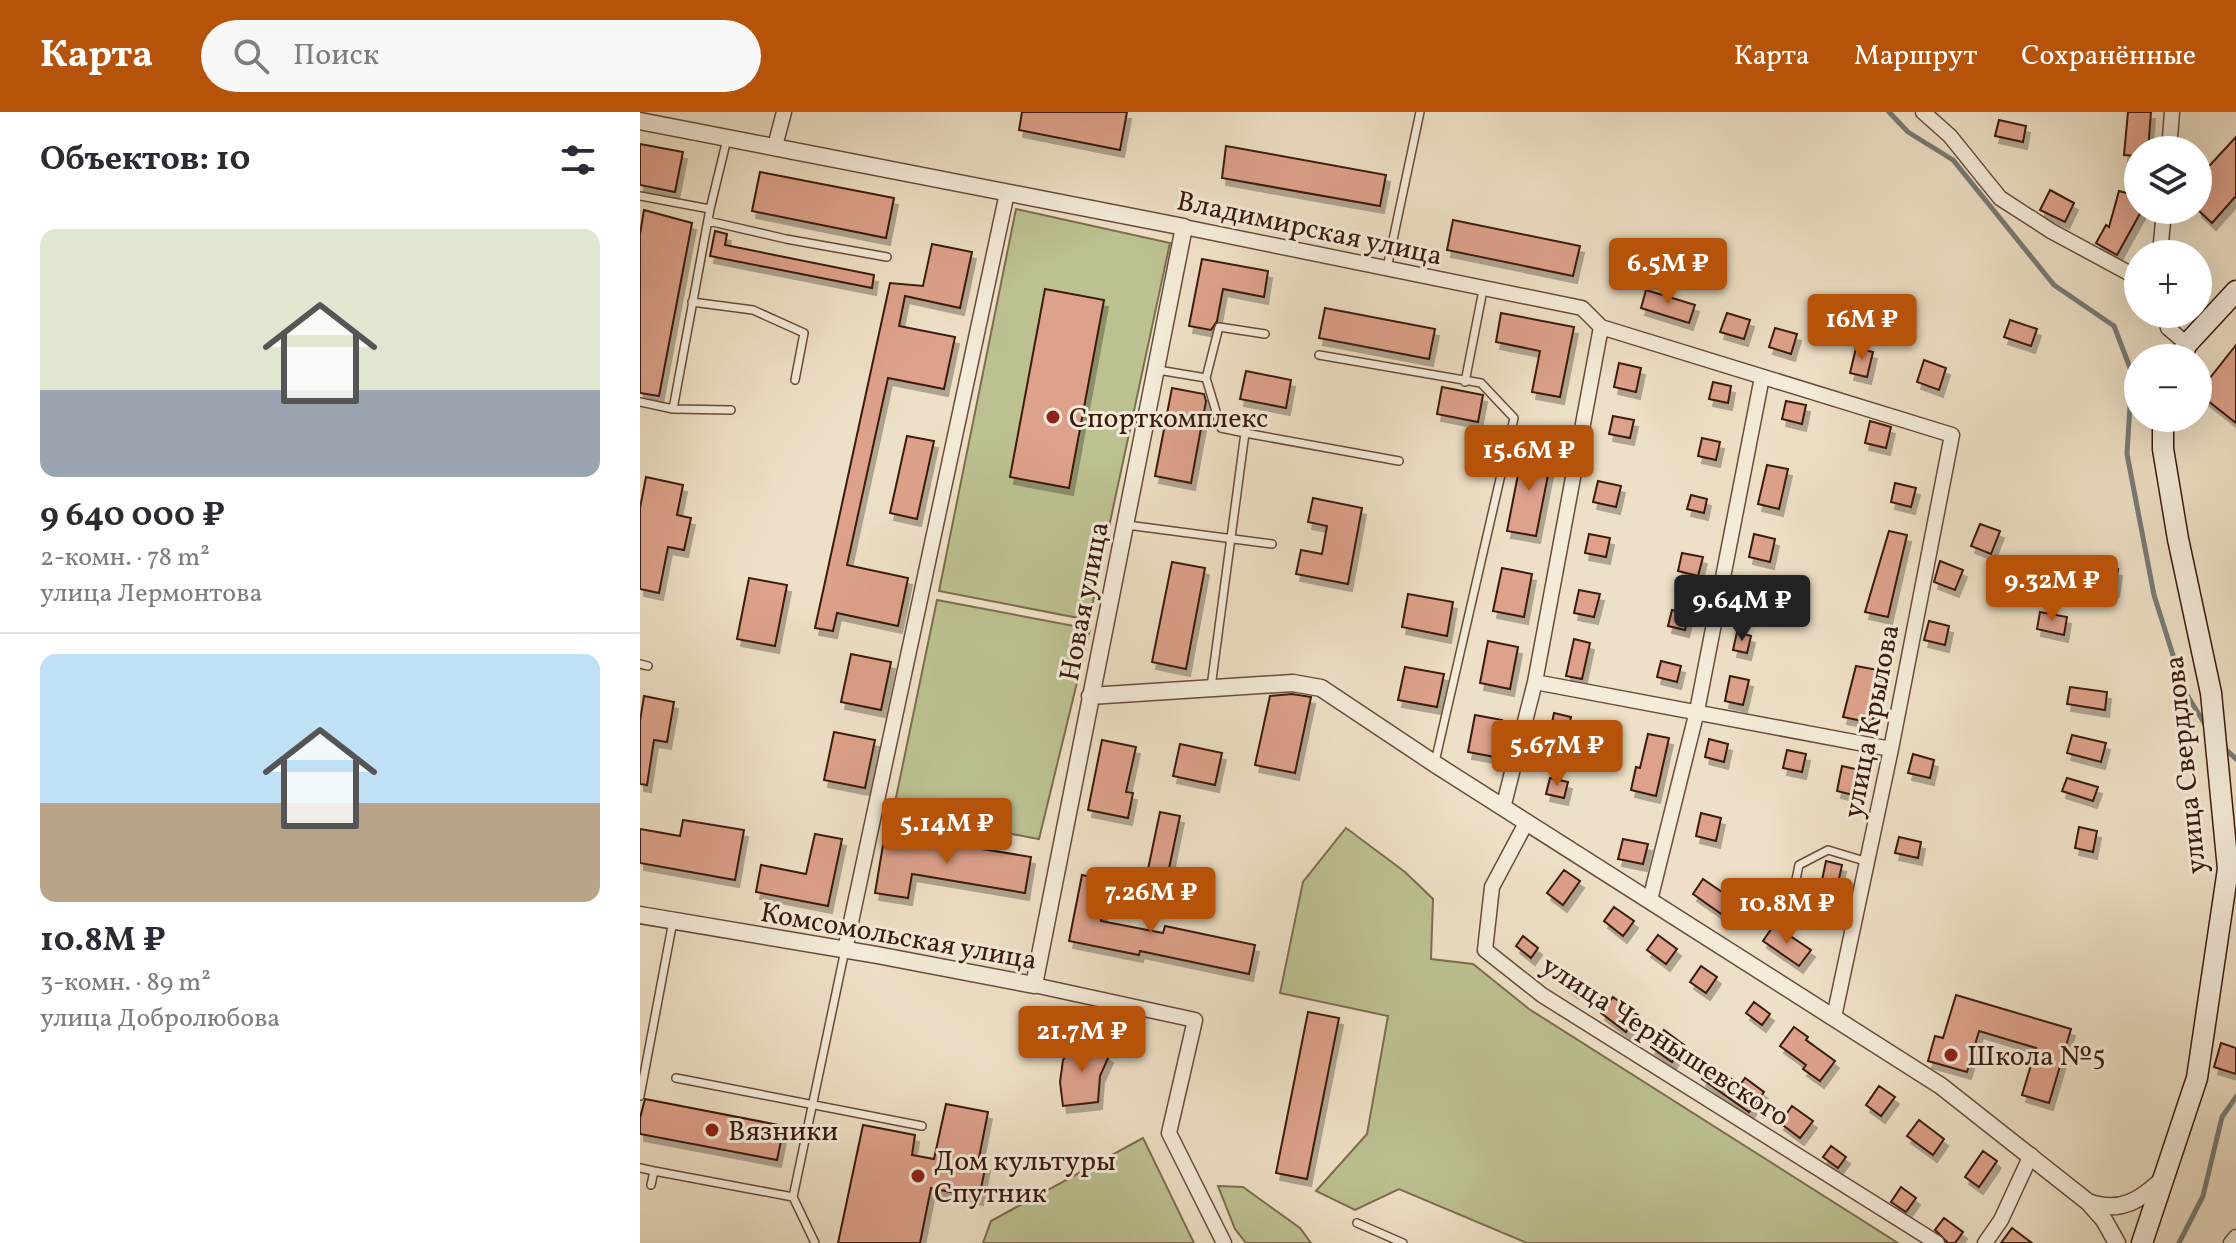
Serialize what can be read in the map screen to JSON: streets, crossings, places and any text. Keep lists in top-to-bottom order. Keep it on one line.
{"streets":{"main road":["улица Свердлова"],"street":["Владимирская улица","Новая улица","улица Крылова","Комсомольская улица","улица Чернышевского"]},"crossings":[["Владимирская улица","Новая улица"],["Владимирская улица","улица Крылова"],["Новая улица","Комсомольская улица"]],"places":["Спорткомплекс","Школа №5","Вязники","Дом культуры Спутник"],"page":{"header":"Карта","search":"Поиск","nav":["Карта","Маршрут","Сохранённые"],"heading":"Объектов: 10","map_buttons":["+","−"],"list":[{"name":"9 640 000 ₽","note":"2-комн. · 78 m² · улица Лермонтова"},{"name":"10.8M ₽","note":"3-комн. · 89 m² · улица Добролюбова"}],"price":["6.5M ₽","16M ₽","15.6M ₽","9.32M ₽","9.64M ₽","5.67M ₽","5.14M ₽","7.26M ₽","10.8M ₽","21.7M ₽"]}}
